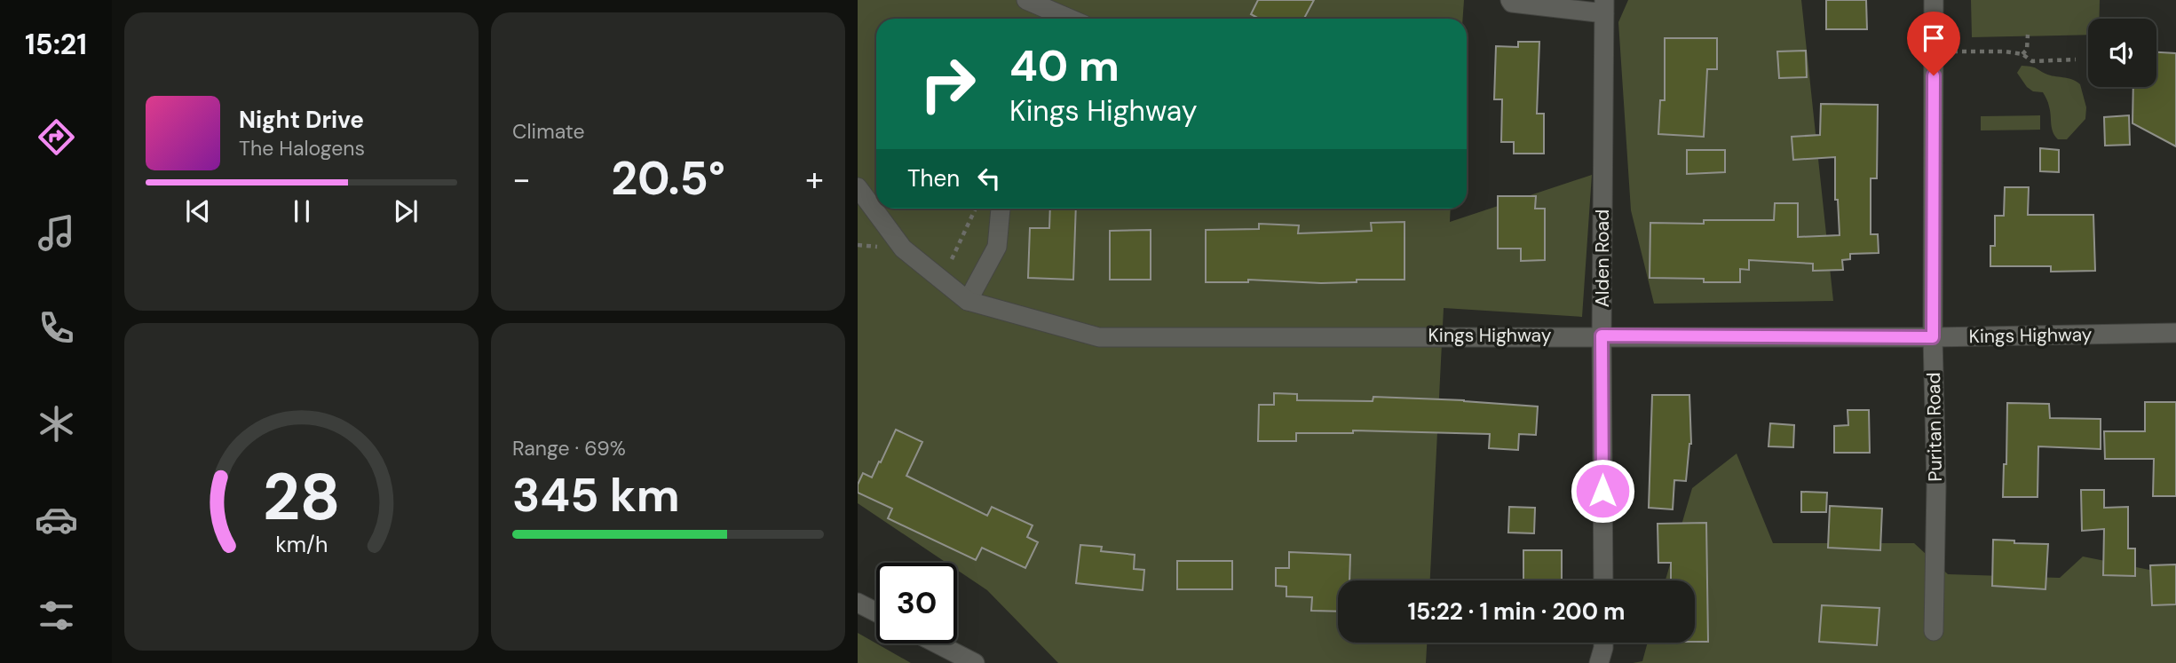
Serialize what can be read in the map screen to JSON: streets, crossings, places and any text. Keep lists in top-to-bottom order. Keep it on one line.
{"streets":{"street":["Alden Road","Kings Highway","Puritan Road"]},"crossings":[["Alden Road","Kings Highway"],["Kings Highway","Puritan Road"]],"page":{"tabs":"15:21","tile":["Climate",["Range · 69%","345 km"]],"turn":["40 m","Kings Highway"],"song":["Night Drive","The Halogens"],"then":"Then","heat":["−","20.5°","+"],"limit":"30","trip":"15:22 · 1 min · 200 m","gauge":["28","km/h"]}}
